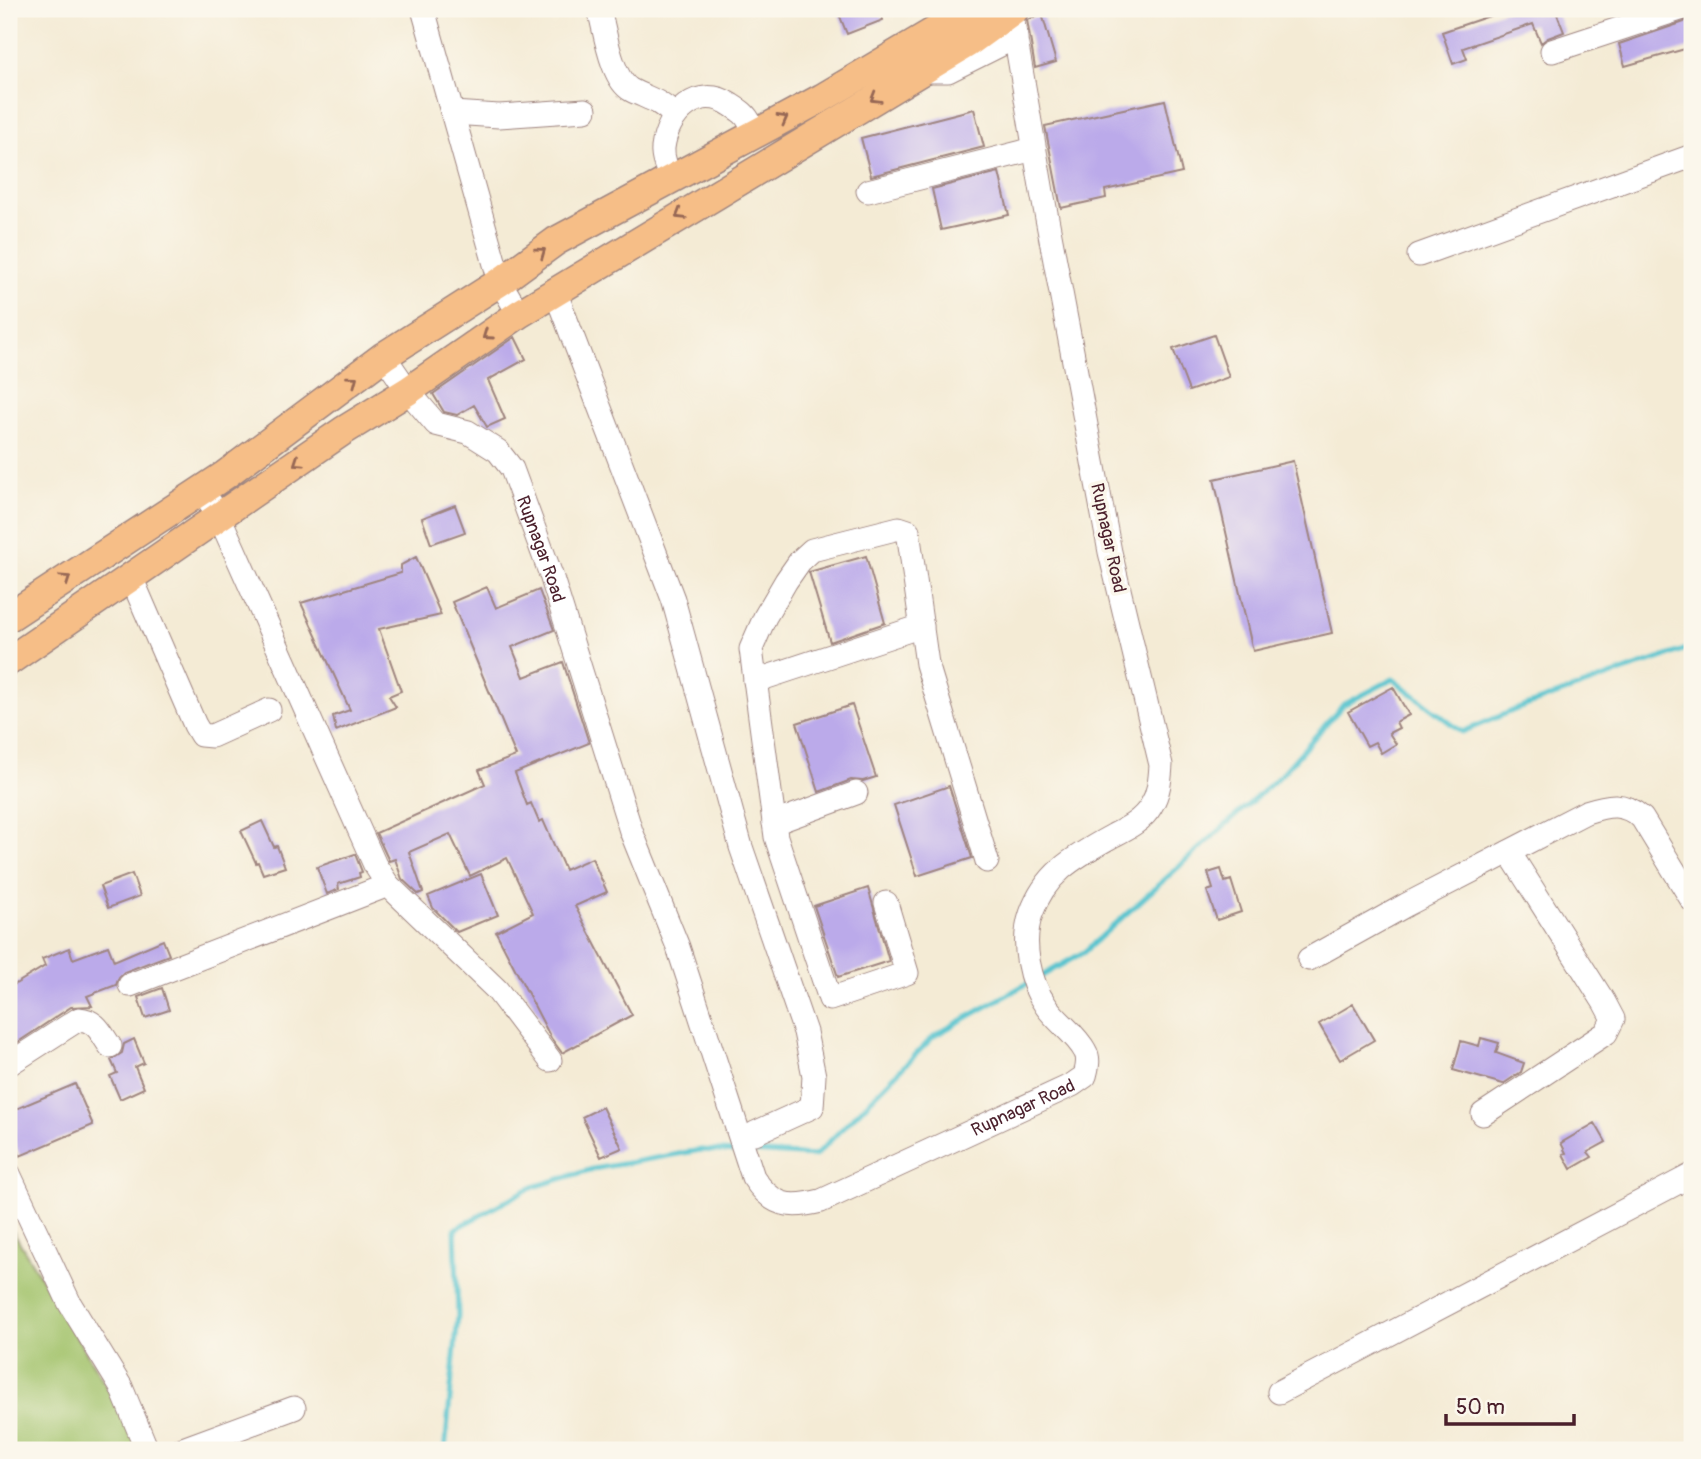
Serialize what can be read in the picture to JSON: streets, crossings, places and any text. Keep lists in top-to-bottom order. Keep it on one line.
{"streets":{"street":["Rupnagar Road"]},"scale_bar":"50 m"}
